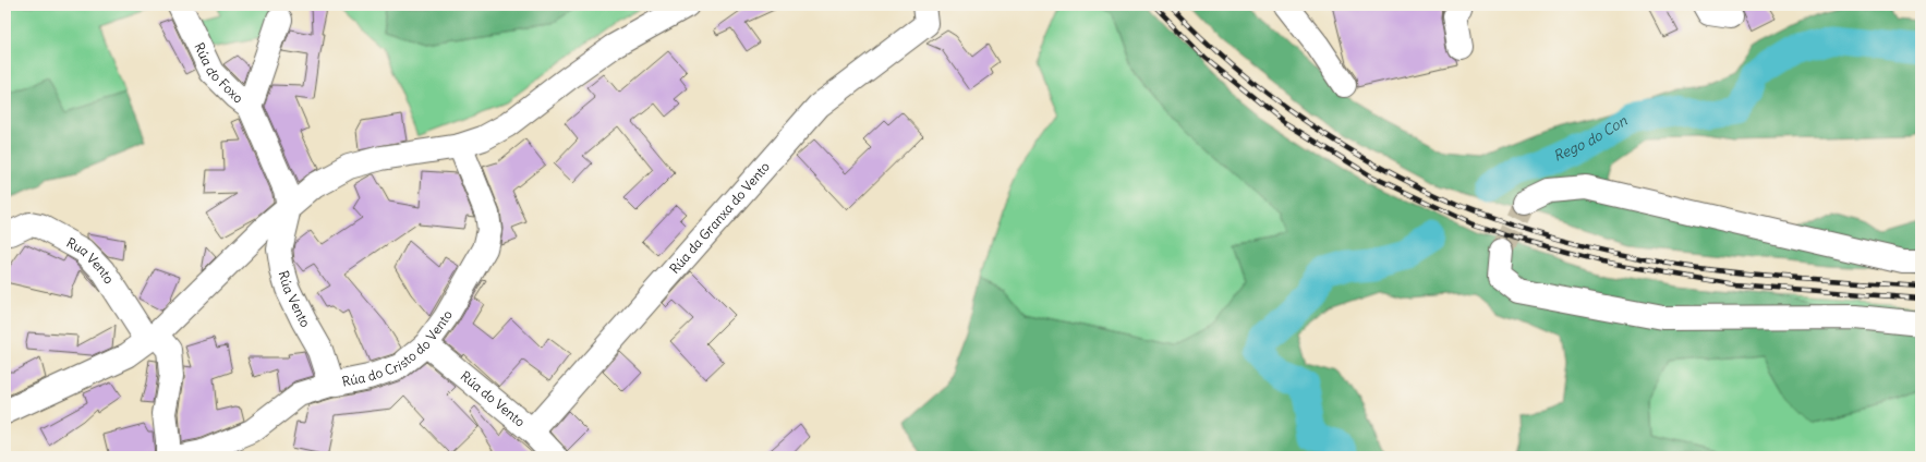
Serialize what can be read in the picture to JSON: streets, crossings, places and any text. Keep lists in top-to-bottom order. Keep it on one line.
{"streets":{"street":["Rúa do Foxo","Rúa da Granxa do Vento","Rua Vento","Rúa Vento","Rúa do Cristo do Vento","Rúa do Vento"]},"crossings":[["Rúa do Foxo","Rúa Vento"],["Rúa da Granxa do Vento","Rúa do Vento"],["Rúa Vento","Rúa do Cristo do Vento"],["Rúa do Cristo do Vento","Rúa do Vento"]],"water":["Rego do Con"]}
